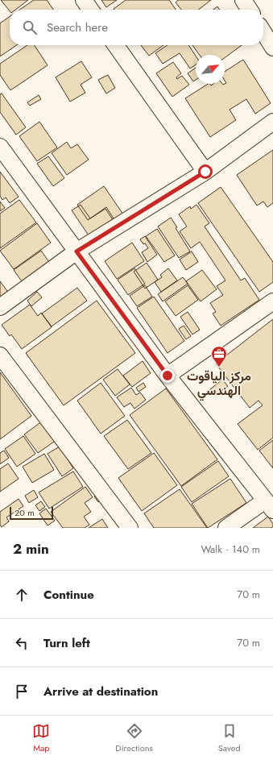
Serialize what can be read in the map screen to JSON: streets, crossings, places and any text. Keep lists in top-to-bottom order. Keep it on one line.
{"places":{"office":["مركز الياقوت الهندسي"]},"scale_bar":"20 m","north":"top right","page":{"search":"Search here","scale":"20 m","heading":["2 min","Walk · 140 m"],"list":[["Continue","70 m"],["Turn left","70 m"],"Arrive at destination"],"nav":["Map","Directions","Saved"]}}
